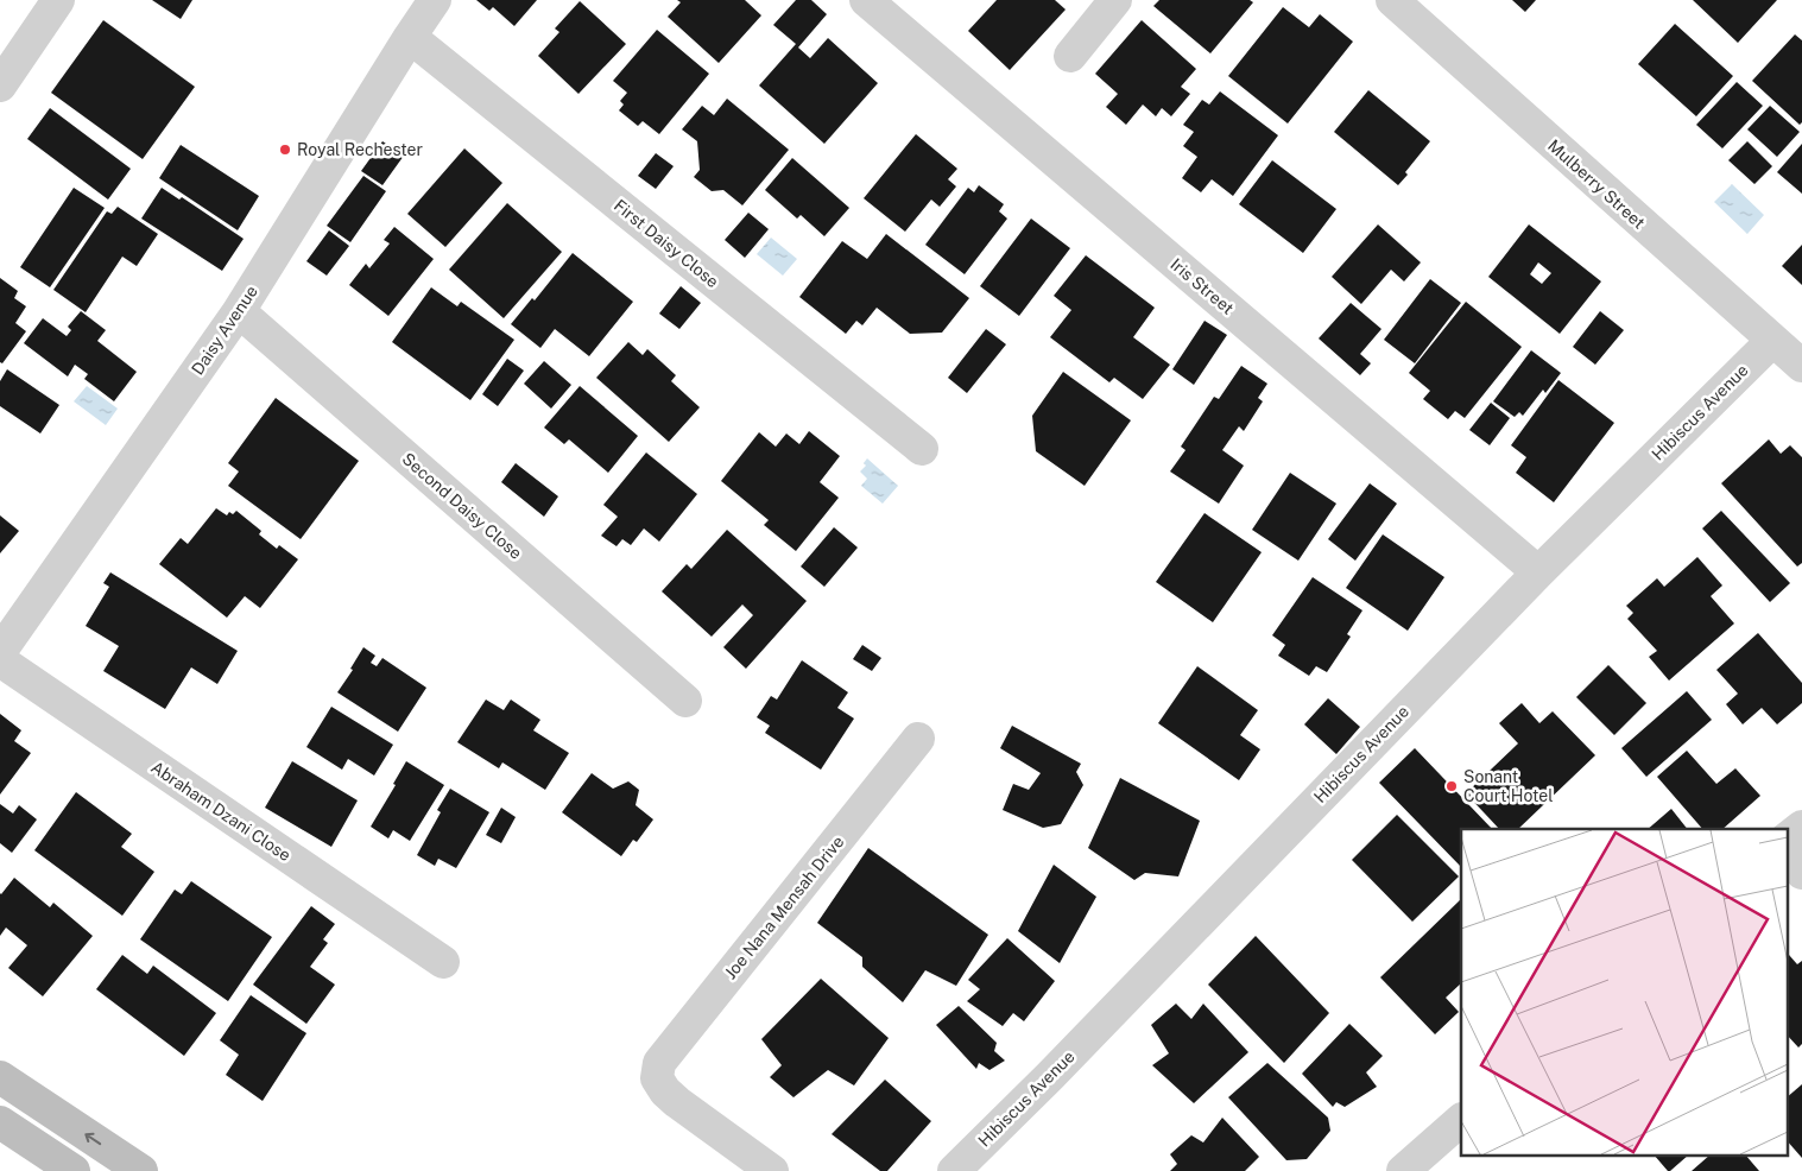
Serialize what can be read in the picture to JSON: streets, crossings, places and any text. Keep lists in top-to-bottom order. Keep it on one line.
{"streets":{"street":["Mulberry Street","First Daisy Close","Iris Street","Daisy Avenue","Hibiscus Avenue","Second Daisy Close","Abraham Dzani Close","Joe Nana Mensah Drive"]},"crossings":[["Mulberry Street","Hibiscus Avenue"],["First Daisy Close","Daisy Avenue"],["Iris Street","Hibiscus Avenue"],["Daisy Avenue","Second Daisy Close"]],"places":["Royal Rechester","Sonant Court Hotel"]}
